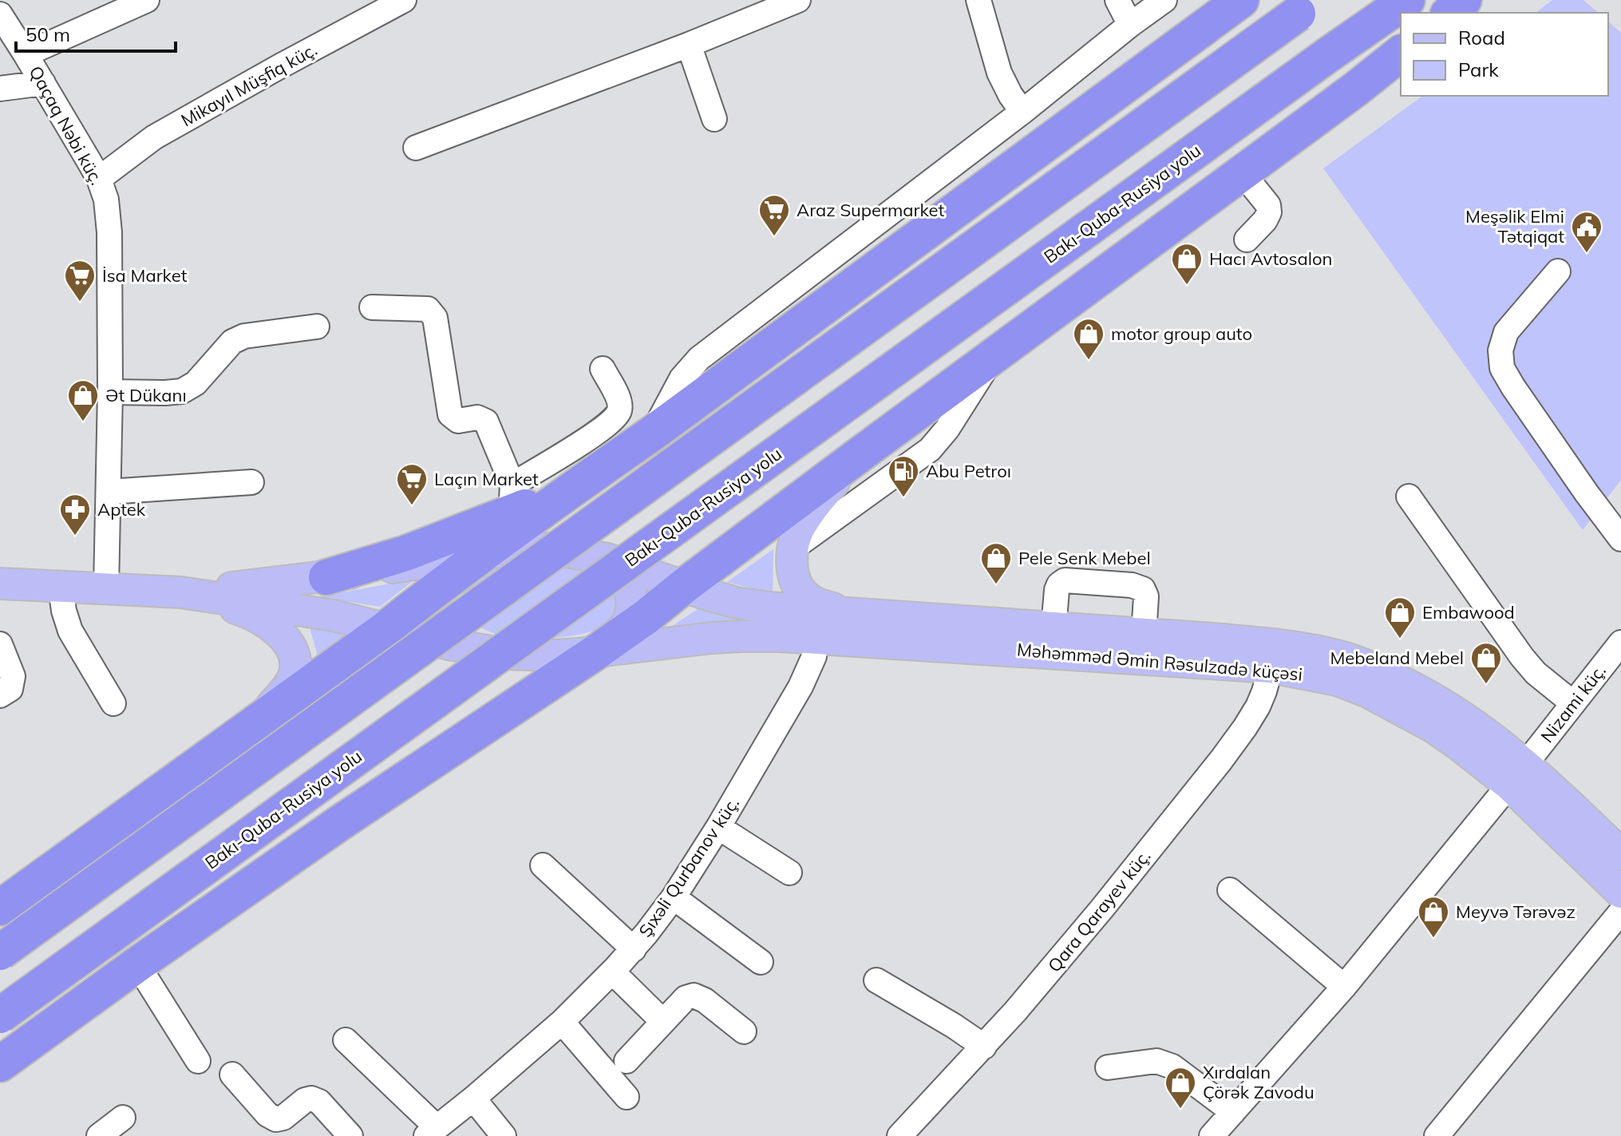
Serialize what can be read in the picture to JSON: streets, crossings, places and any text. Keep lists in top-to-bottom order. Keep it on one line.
{"streets":{"highway":["Bakı-Quba-Rusiya yolu"],"main road":["Məhəmməd Əmin Rəsulzadə küçəsi"],"street":["Mikayıl Müşfiq küç.","Qaçaq Nəbi küç.","Nizami küç.","Şıxəli Qurbanov küç.","Qara Qarayev küç."]},"crossings":[["Mikayıl Müşfiq küç.","Qaçaq Nəbi küç."],["Məhəmməd Əmin Rəsulzadə küçəsi","Nizami küç."],["Məhəmməd Əmin Rəsulzadə küçəsi","Şıxəli Qurbanov küç."],["Məhəmməd Əmin Rəsulzadə küçəsi","Qara Qarayev küç."]],"places":{"supermarket":["Araz Supermarket","İsa Market","Laçın Market"],"public building":["Meşəlik Elmi Tətqiqat"],"shop":["Hacı Avtosalon","motor group auto","Ət Dükanı","Pele Senk Mebel","Embawood","Mebeland Mebel","Meyvə Tərəvəz","Xırdalan Çörək Zavodu"],"fuel station":["Abu Petroı"],"pharmacy":["Aptek"]},"legend":["Road","Park"],"scale_bar":"50 m"}
